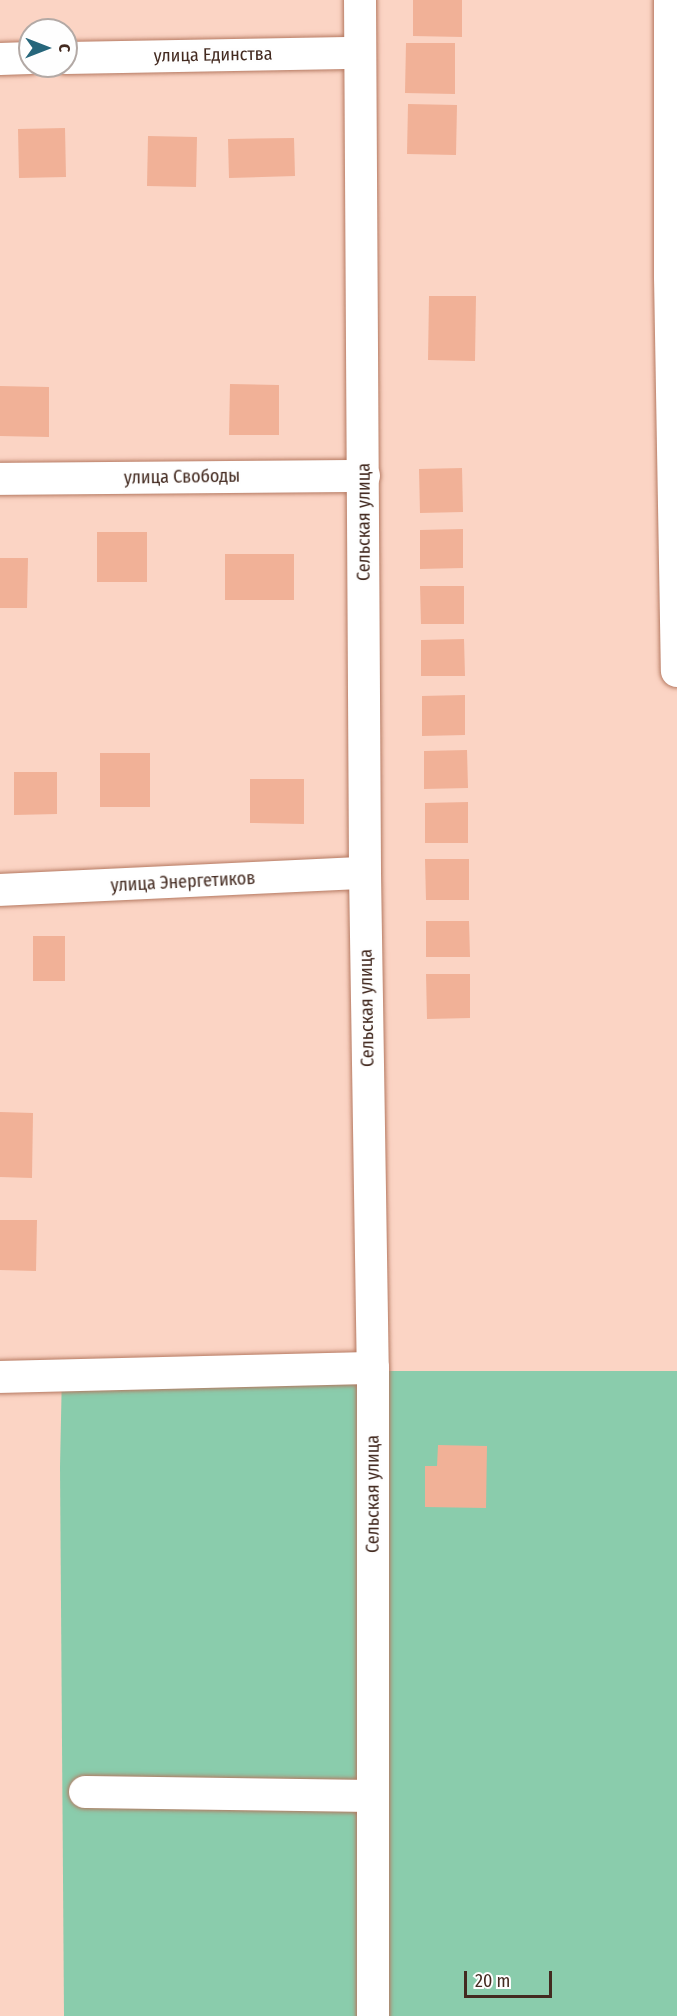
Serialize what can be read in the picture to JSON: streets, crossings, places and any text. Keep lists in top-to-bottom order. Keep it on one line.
{"streets":{"street":["улица Единства","улица Свободы","Сельская улица","улица Энергетиков"]},"crossings":[["улица Единства","Сельская улица"],["улица Свободы","Сельская улица"],["Сельская улица","улица Энергетиков"]],"scale_bar":"20 m","north":"right"}
